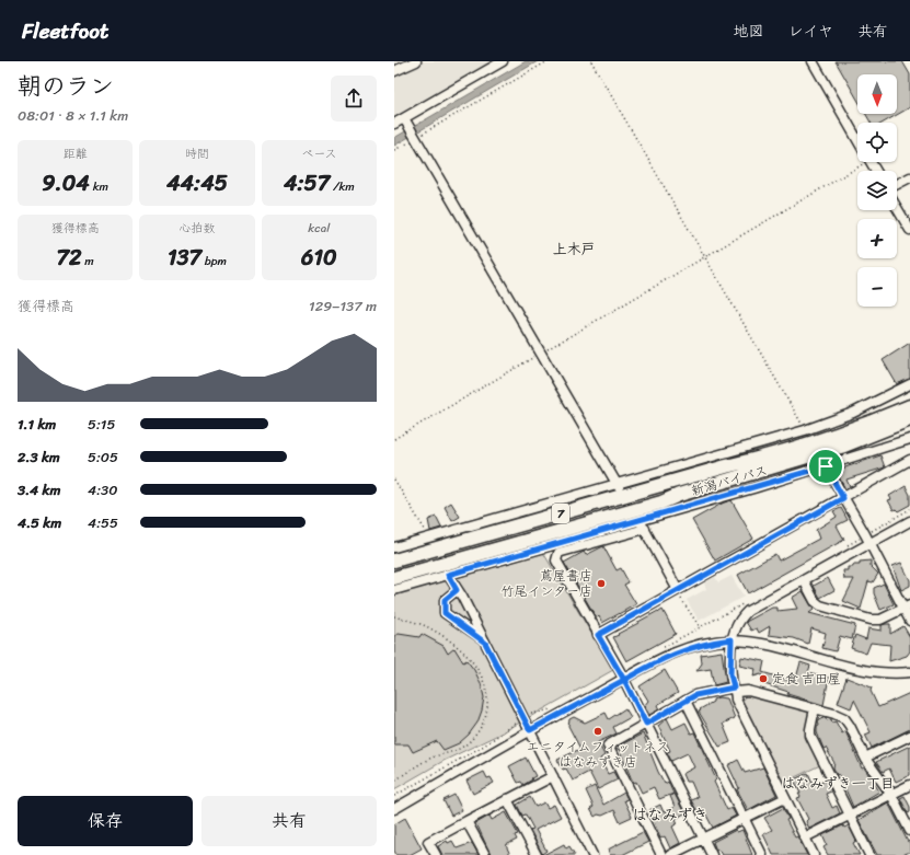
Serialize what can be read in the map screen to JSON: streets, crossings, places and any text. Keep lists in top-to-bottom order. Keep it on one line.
{"streets":{"highway":["新潟バイパス","7"]},"districts":["上木戸","はなみずき一丁目","はなみずき"],"places":["蔦屋書店 竹尾インター店","定食 吉田屋","エニタイムフィットネス はなみずき店"],"north":"bottom","page":{"header":"Fleetfoot","nav":["地図","レイヤ","共有"],"heading":["朝のラン","08:01 · 8 × 1.1 km"],"map_buttons":["+","−"],"stats":[["距離","9.04 km"],["時間","44:45"],["ペース","4:57 /km"],["獲得標高","72 m"],["心拍数","137 bpm"],["kcal","610"]],"chart":["獲得標高","129–137 m"],"list":[{"name":"1.1 km","note":"5:15"},{"name":"2.3 km","note":"5:05"},{"name":"3.4 km","note":"4:30"},{"name":"4.5 km","note":"4:55"}],"buttons":["保存","共有"]}}
